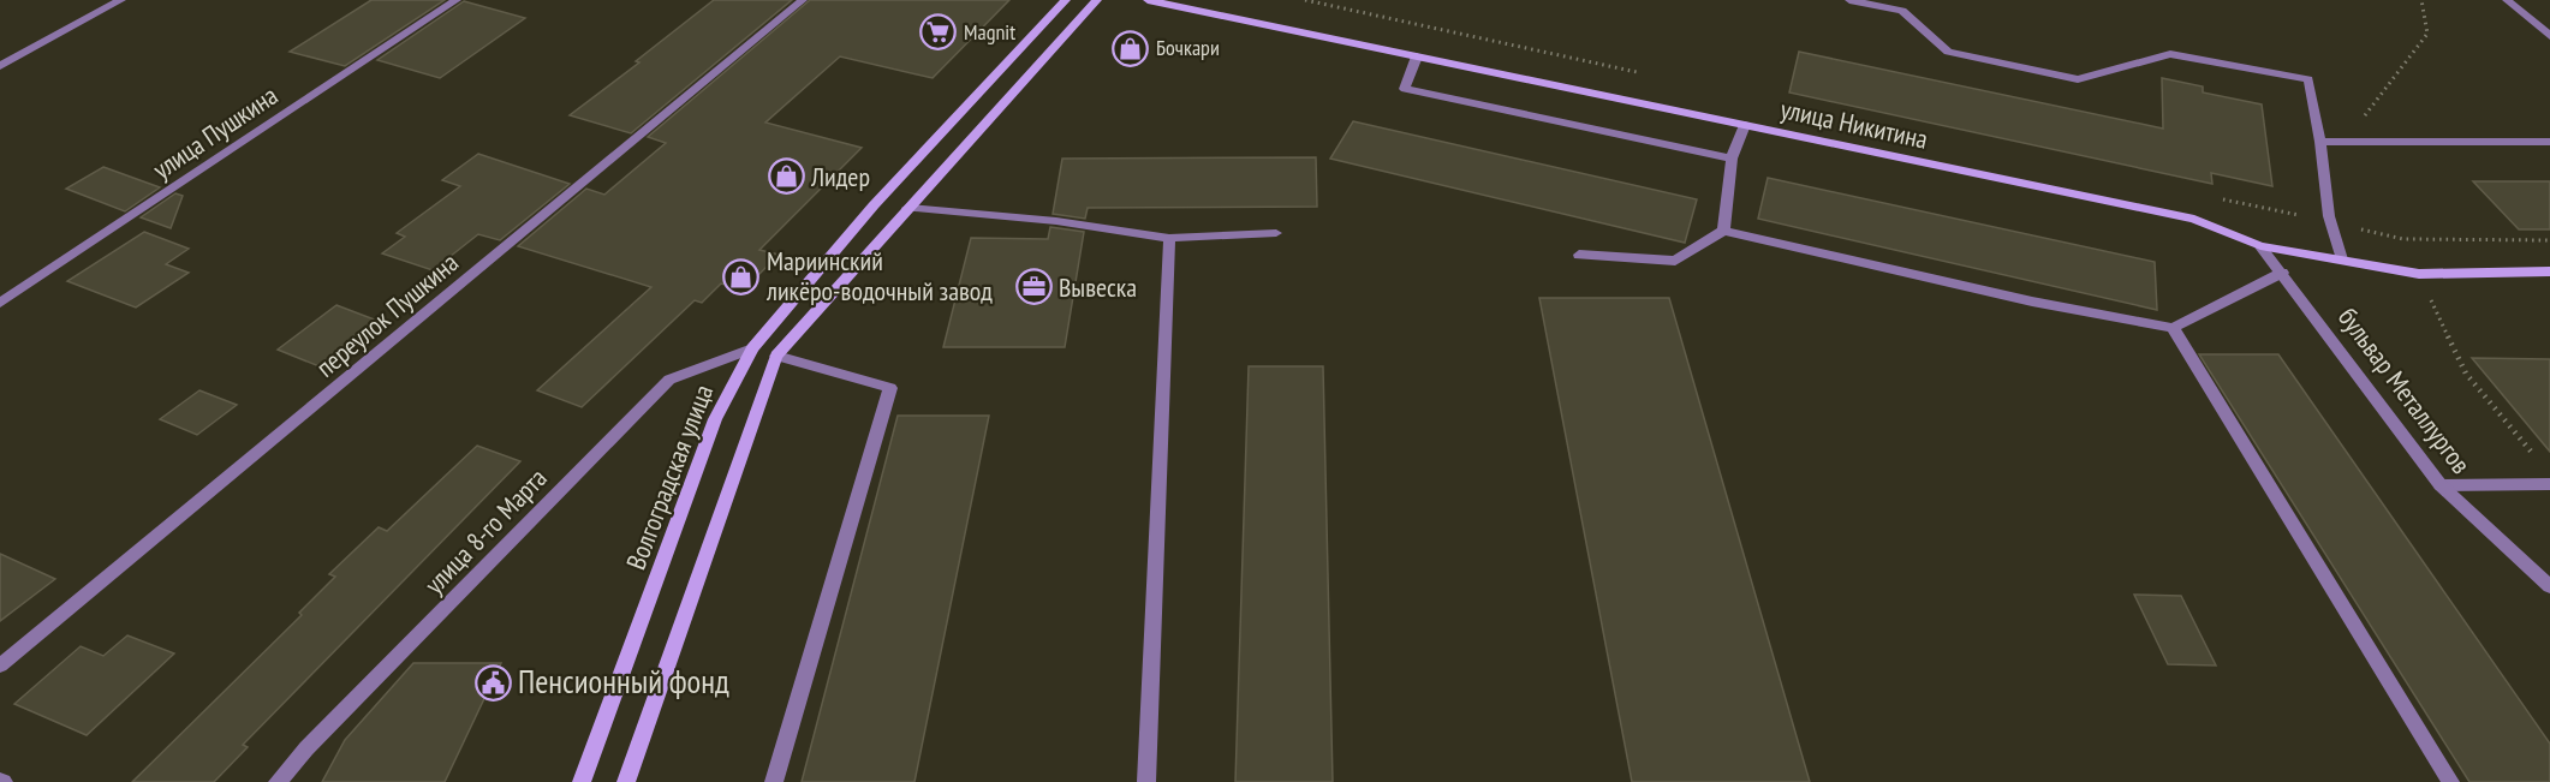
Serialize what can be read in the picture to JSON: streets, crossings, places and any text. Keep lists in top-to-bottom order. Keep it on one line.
{"streets":{"main road":["улица Никитина","Волгоградская улица"],"street":["улица Пушкина","переулок Пушкина","бульвар Металлургов","улица 8-го Марта"]},"crossings":[["улица Никитина","бульвар Металлургов"],["Волгоградская улица","улица 8-го Марта"]],"places":{"supermarket":["Magnit"],"shop":["Бочкари","Лидер","Мариинский ликёро-водочный завод"],"office":["Вывеска"],"public building":["Пенсионный фонд"]}}
